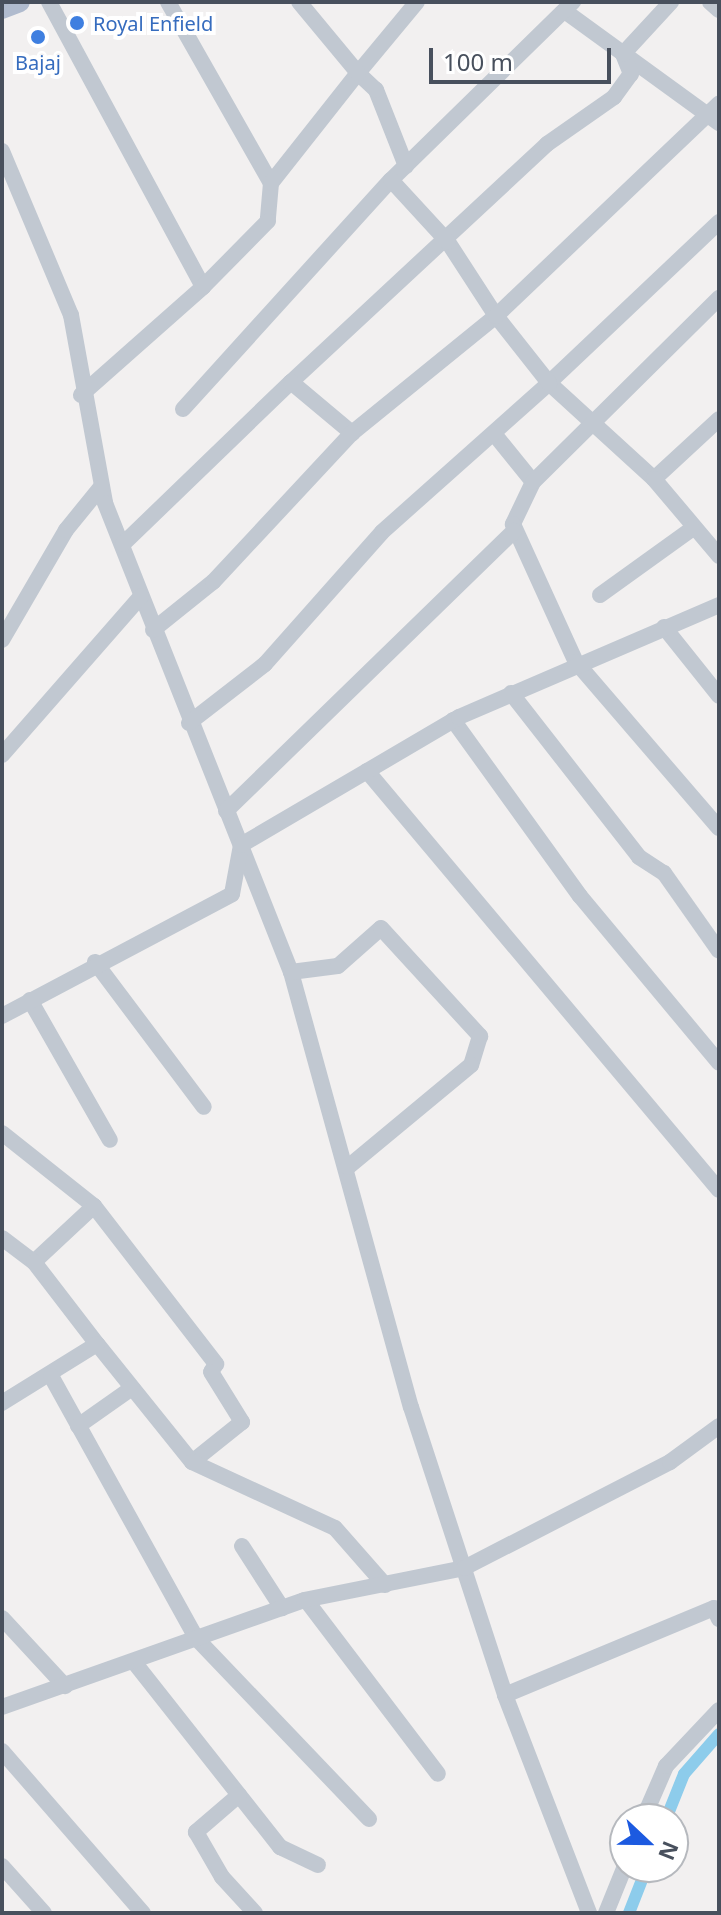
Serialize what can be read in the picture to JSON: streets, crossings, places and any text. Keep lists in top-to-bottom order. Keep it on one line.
{"places":["Royal Enfield","Bajaj"],"scale_bar":"100 m","north":"right"}
